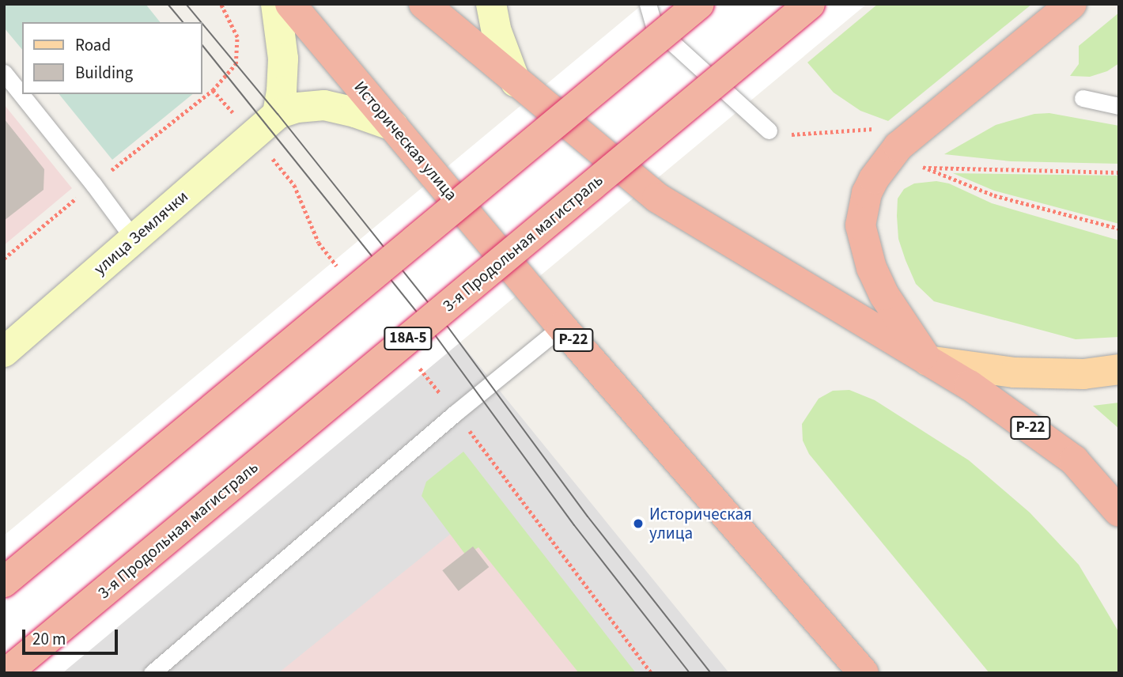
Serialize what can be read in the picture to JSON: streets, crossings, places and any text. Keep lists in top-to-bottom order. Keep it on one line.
{"streets":{"highway":["Историческая улица","3-я Продольная магистраль","18А-5","Р-22"],"main road":["улица Землячки"]},"places":["Историческая улица"],"legend":["Road","Building"],"scale_bar":"20 m"}
